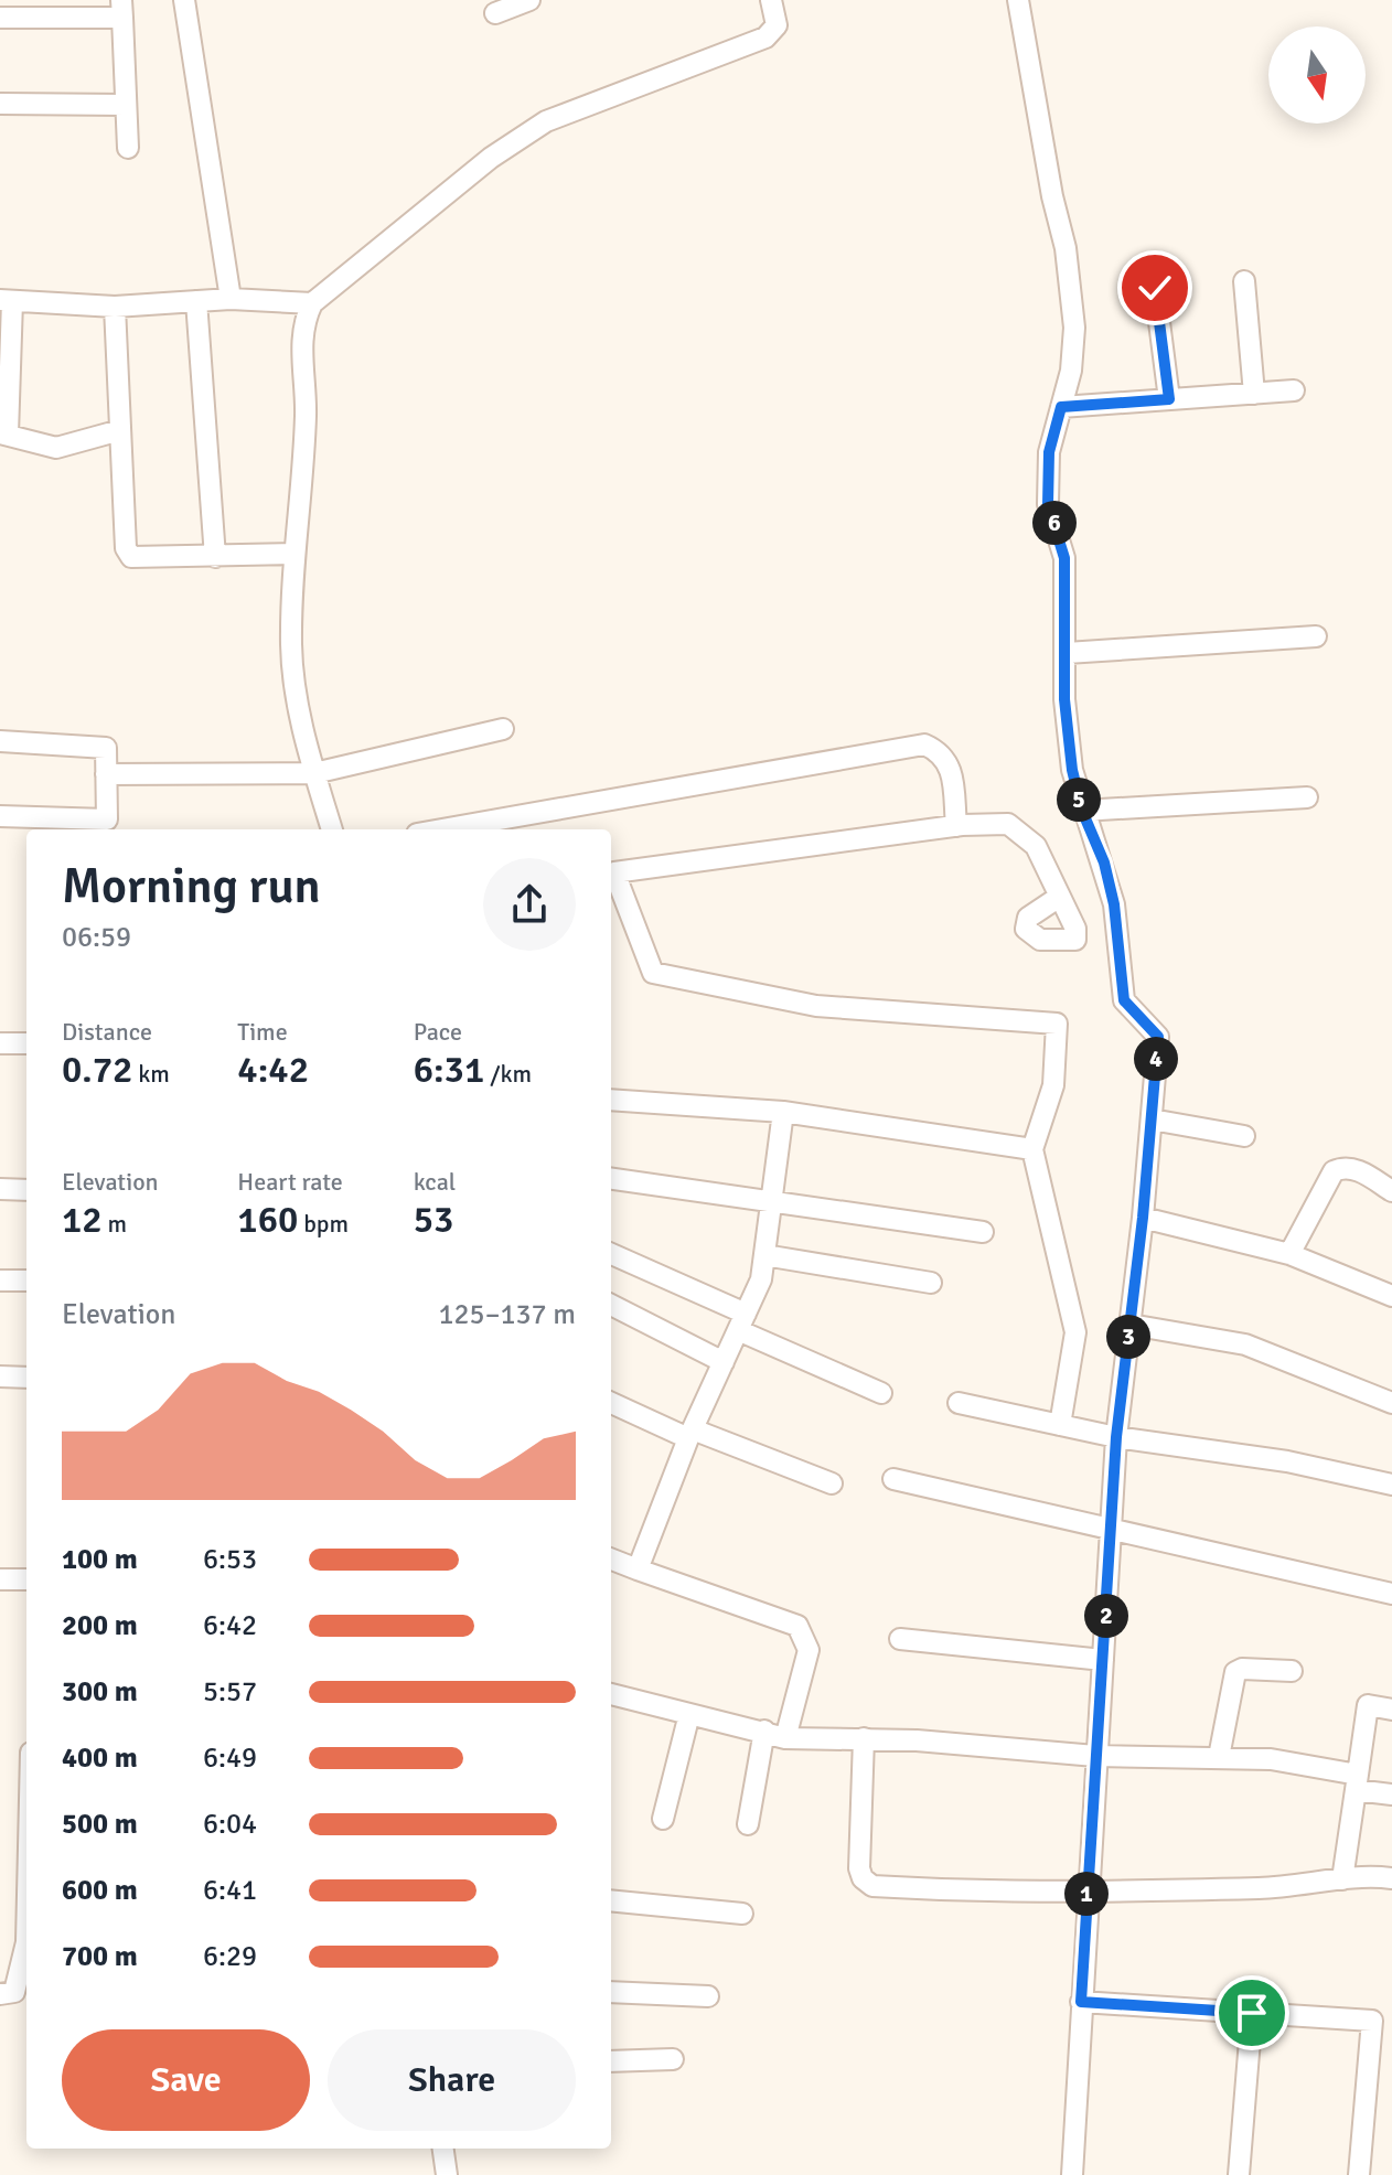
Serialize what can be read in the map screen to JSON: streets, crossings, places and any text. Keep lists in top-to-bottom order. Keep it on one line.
{"north":"bottom","page":{"pins":["6","5","4","3","2","1"],"heading":["Morning run","06:59"],"stats":[["Distance","0.72 km"],["Time","4:42"],["Pace","6:31 /km"],["Elevation","12 m"],["Heart rate","160 bpm"],["kcal","53"]],"chart":["Elevation","125–137 m"],"list":[{"name":"100 m","note":"6:53"},{"name":"200 m","note":"6:42"},{"name":"300 m","note":"5:57"},{"name":"400 m","note":"6:49"},{"name":"500 m","note":"6:04"},{"name":"600 m","note":"6:41"},{"name":"700 m","note":"6:29"}],"buttons":["Save","Share"]}}
